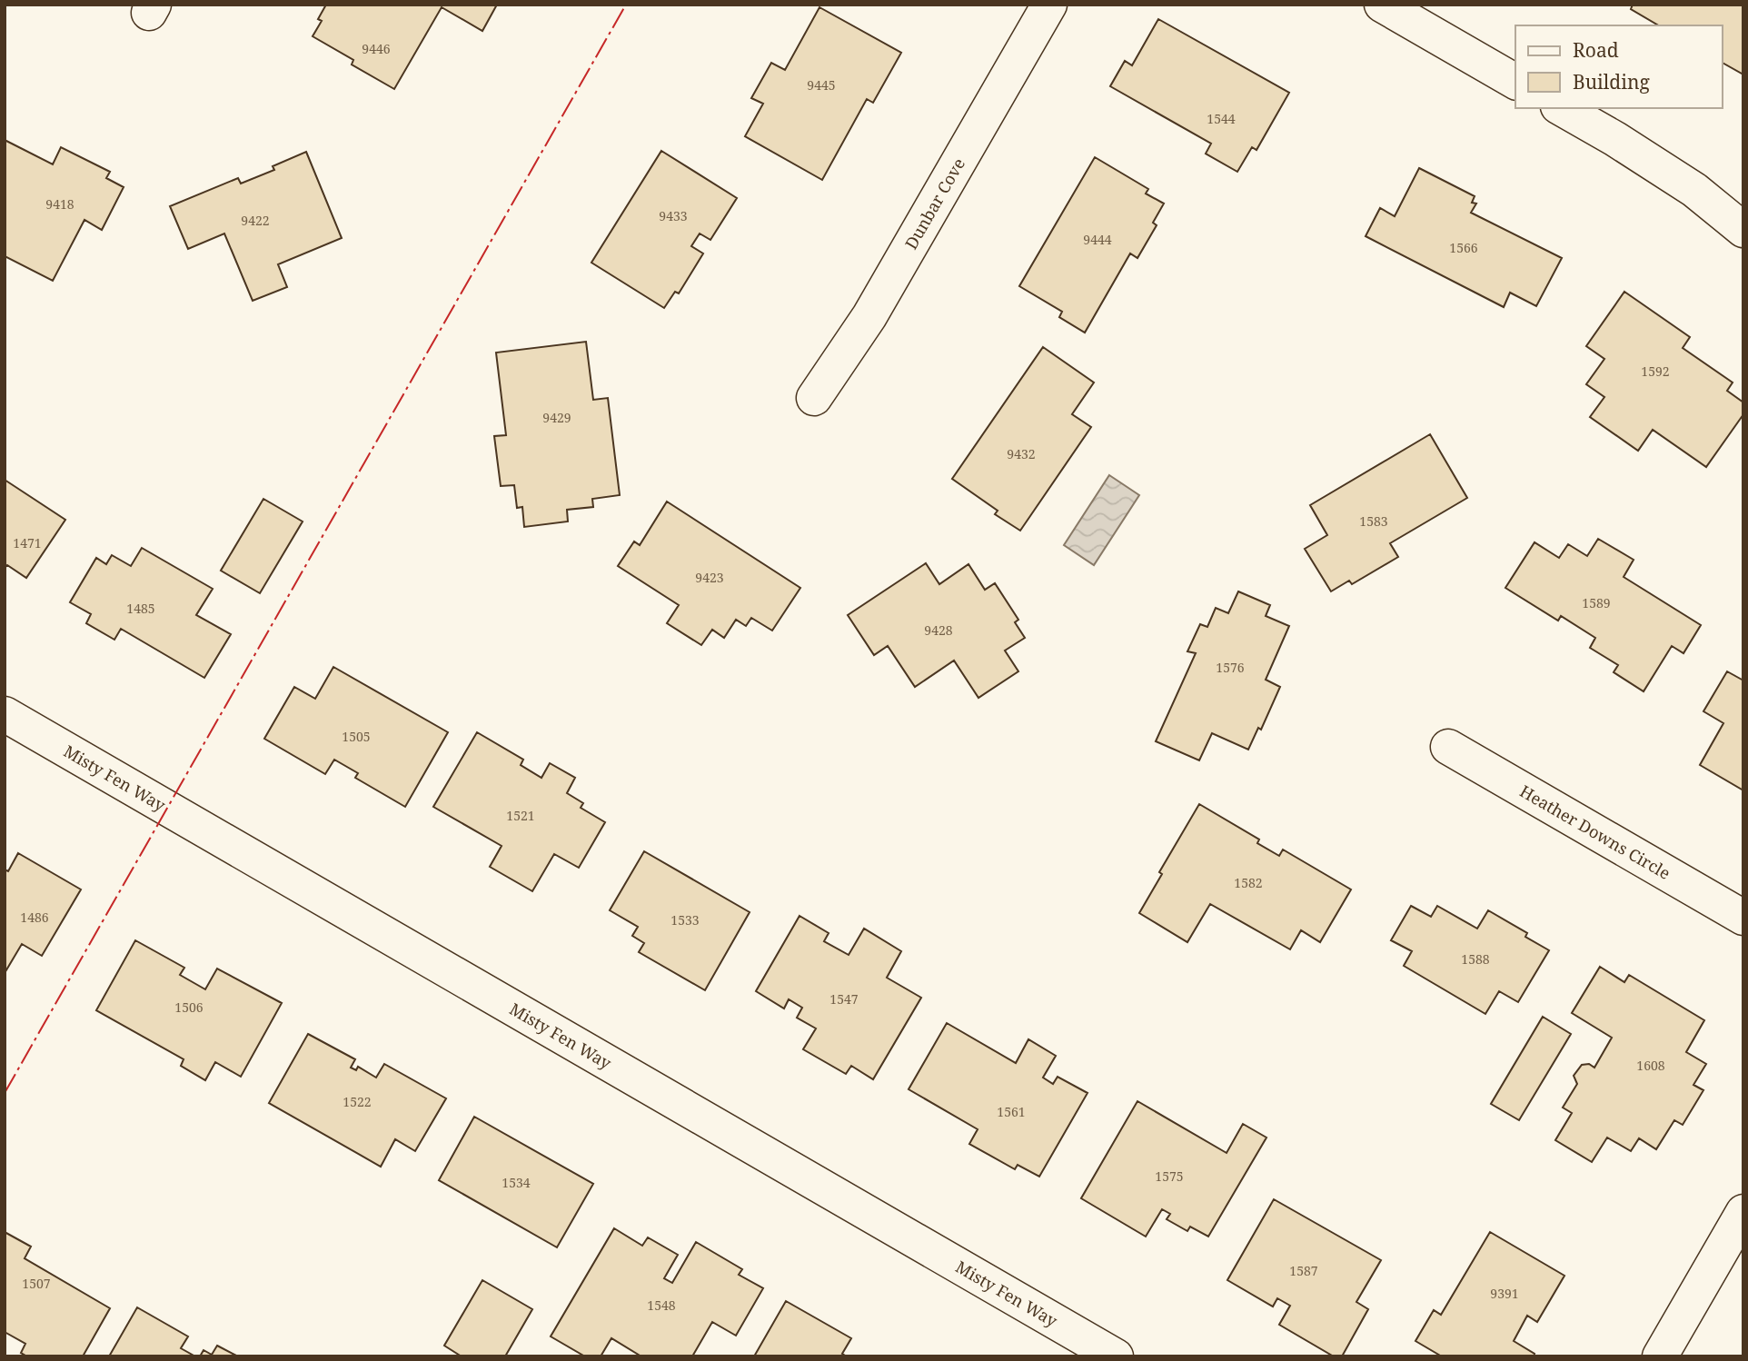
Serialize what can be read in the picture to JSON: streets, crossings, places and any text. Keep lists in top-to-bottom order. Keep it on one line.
{"streets":{"street":["Dunbar Cove","Misty Fen Way","Heather Downs Circle"]},"house_numbers":["9446","9445","1544","9418","9433","9422","9444","1566","1592","9429","9432","1583","1471","9423","1589","1485","9428","1576","1505","1521","1582","1486","1533","1588","1547","1506","1608","1522","1561","1575","1534","1587","1507","9391","1548"],"legend":["Road","Building"]}
